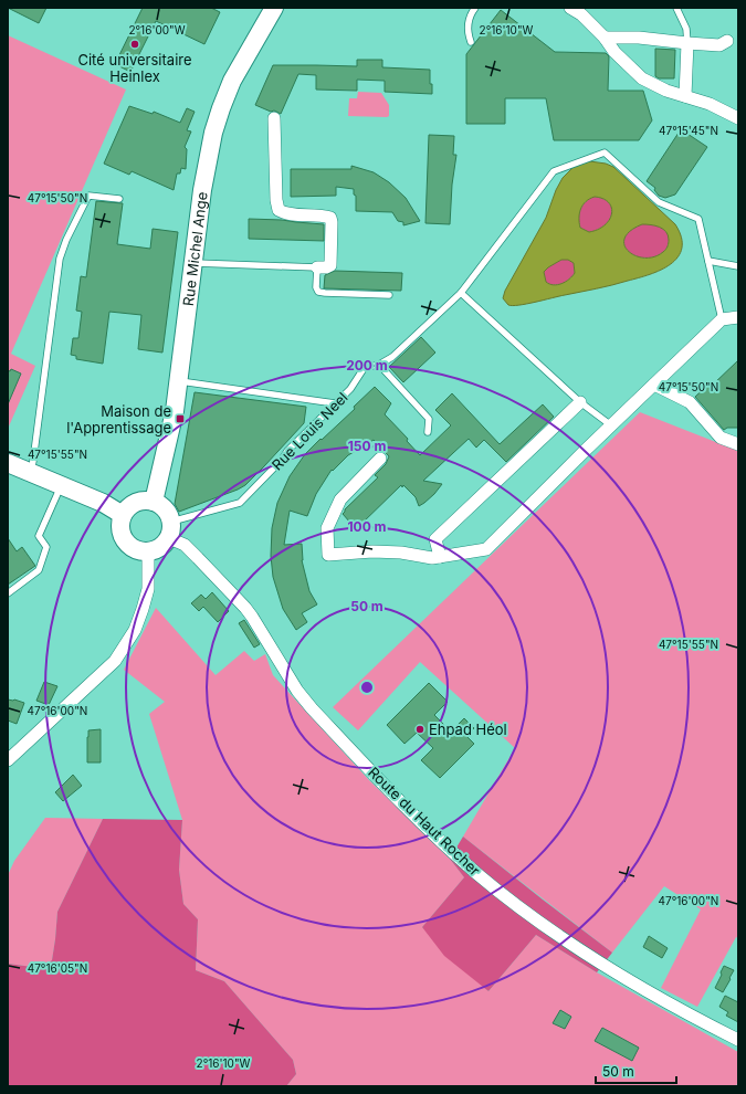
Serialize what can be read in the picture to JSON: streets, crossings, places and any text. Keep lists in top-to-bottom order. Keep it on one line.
{"streets":{"street":["Rue Michel Ange","Route du Haut Rocher"],"lane":["Rue Louis Neel"]},"crossings":[["Rue Michel Ange","Rue Louis Neel"],["Rue Michel Ange","Route du Haut Rocher"],["Rue Louis Neel","Route du Haut Rocher"]],"places":{"other":["Cité universitaire Heinlex","Ehpad Héol"],"transit":["Maison de l'Apprentissage"]},"scale_bar":"50 m","coordinates":["2°16'00\"W","2°16'10\"W","47°15'45\"N","47°15'50\"N","47°15'55\"N","47°16'00\"N","47°16'05\"N"],"rings":["200 m","150 m","100 m","50 m"]}
